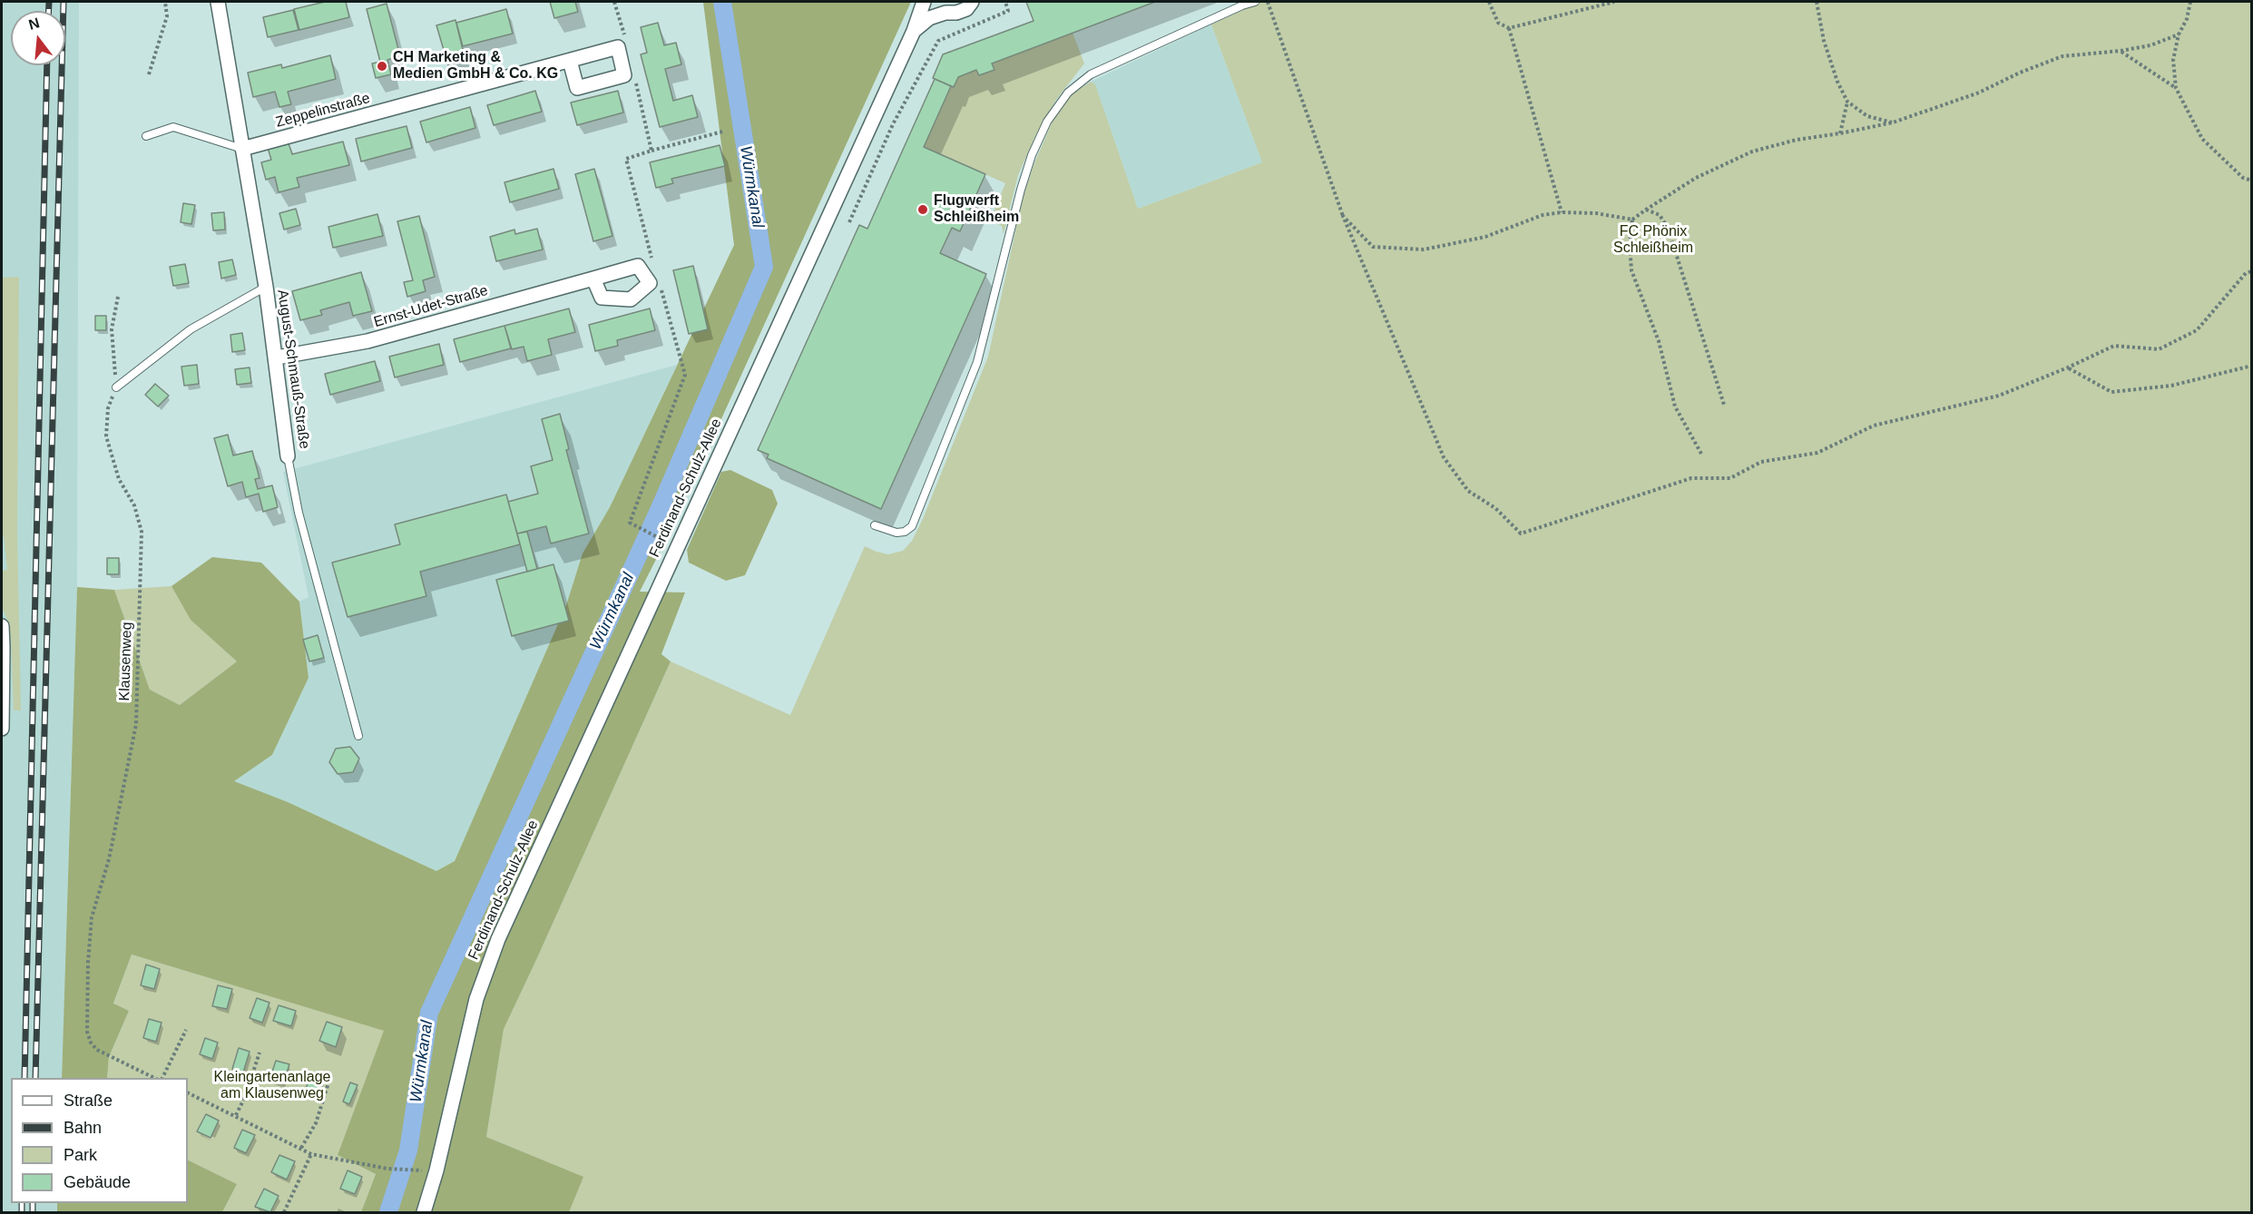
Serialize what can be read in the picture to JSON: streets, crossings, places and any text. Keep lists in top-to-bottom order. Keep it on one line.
{"streets":{"street":["Zeppelinstraße","Ernst-Udet-Straße","August-Schmauß-Straße","Ferdinand-Schulz-Allee"],"path":["Klausenweg"]},"crossings":[["Zeppelinstraße","August-Schmauß-Straße"],["Ernst-Udet-Straße","August-Schmauß-Straße"]],"water":["Würmkanal"],"parks":["FC Phönix Schleißheim","Kleingartenanlage am Klausenweg"],"places":["CH Marketing & Medien GmbH & Co. KG","Flugwerft Schleißheim"],"legend":["Straße","Bahn","Park","Gebäude"],"north":"top"}
